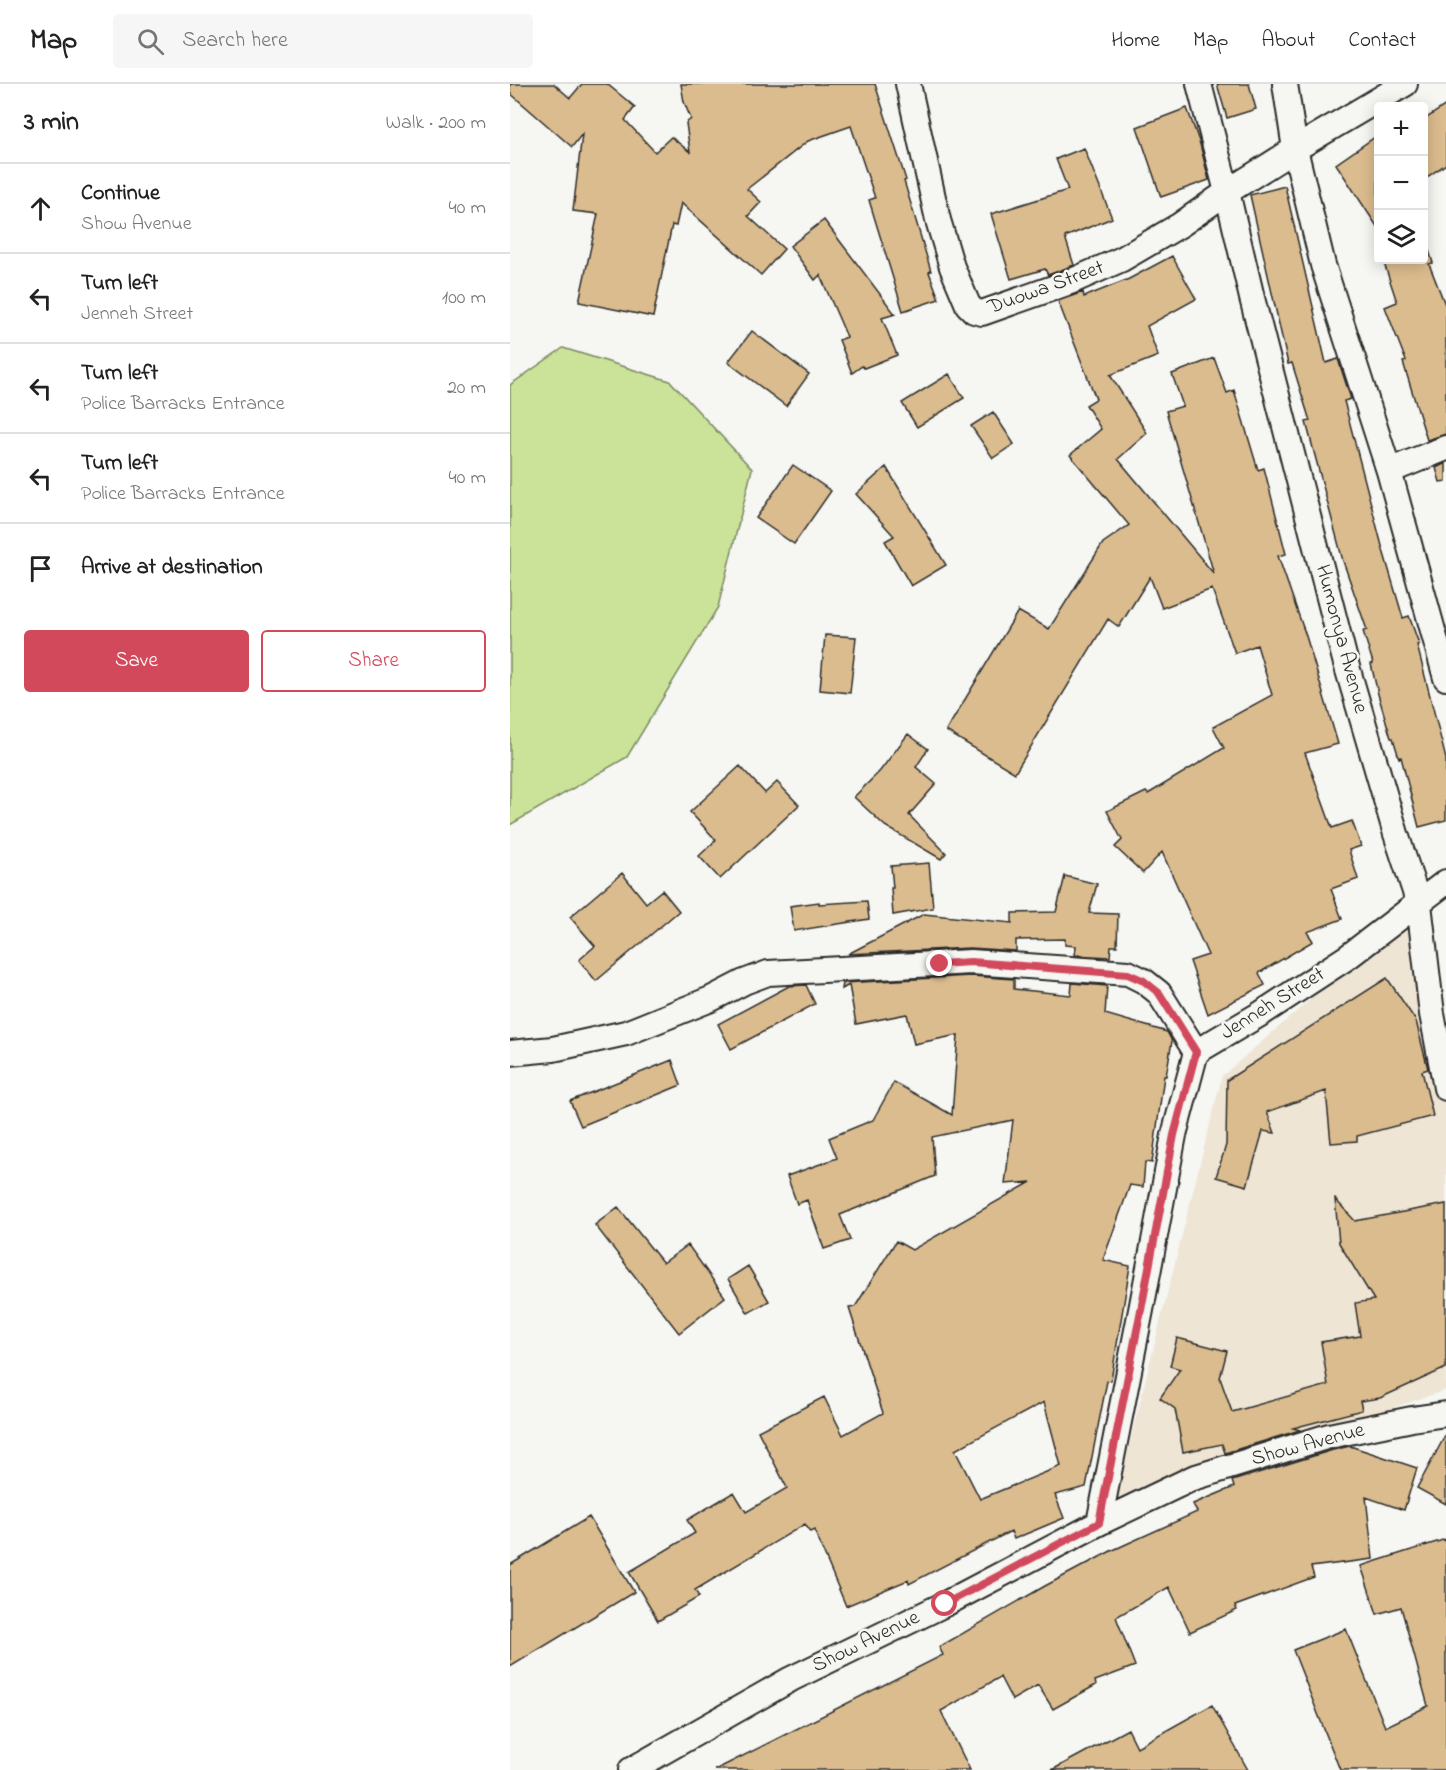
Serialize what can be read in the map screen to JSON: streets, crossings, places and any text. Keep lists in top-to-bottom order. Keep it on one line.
{"streets":{"street":["Duowa Street","Humonya Avenue","Jenneh Street","Show Avenue"]},"crossings":[["Duowa Street","Humonya Avenue"],["Humonya Avenue","Jenneh Street"],["Jenneh Street","Show Avenue"]],"page":{"header":"Map","search":"Search here","nav":["Home","Map","About","Contact"],"heading":["3 min","Walk · 200 m"],"map_buttons":["+","−"],"list":[["Continue","Show Avenue","40 m"],["Turn left","Jenneh Street","100 m"],["Turn left","Police Barracks Entrance","20 m"],["Turn left","Police Barracks Entrance","40 m"],"Arrive at destination"],"buttons":["Save","Share"]}}
